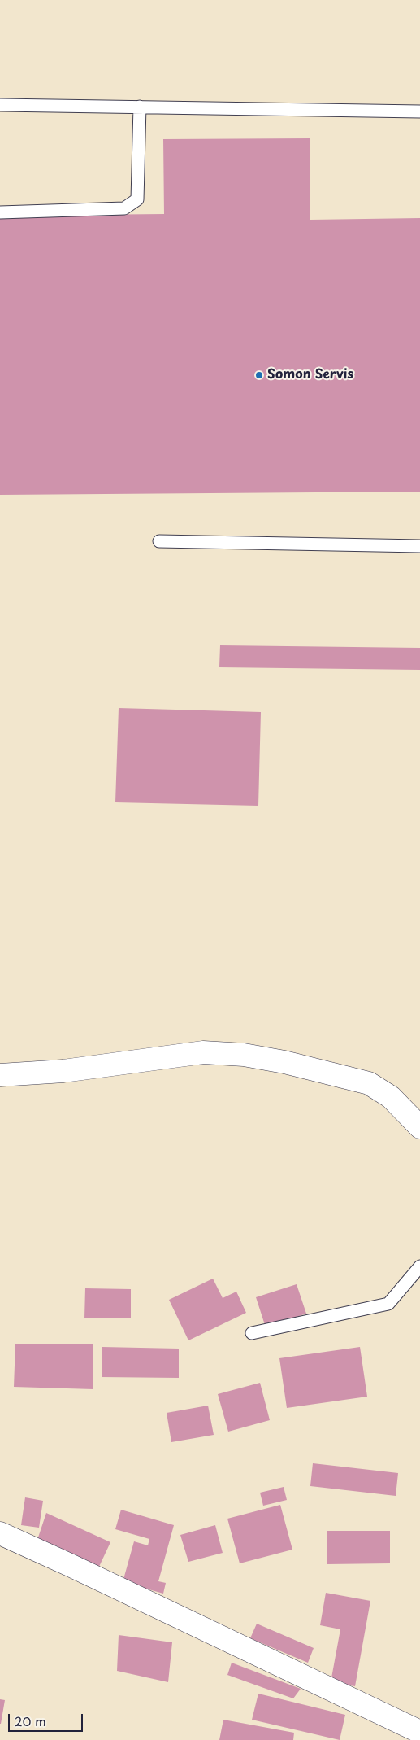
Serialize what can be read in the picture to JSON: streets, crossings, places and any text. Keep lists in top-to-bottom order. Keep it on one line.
{"places":["Somon Servis"],"scale_bar":"20 m"}
